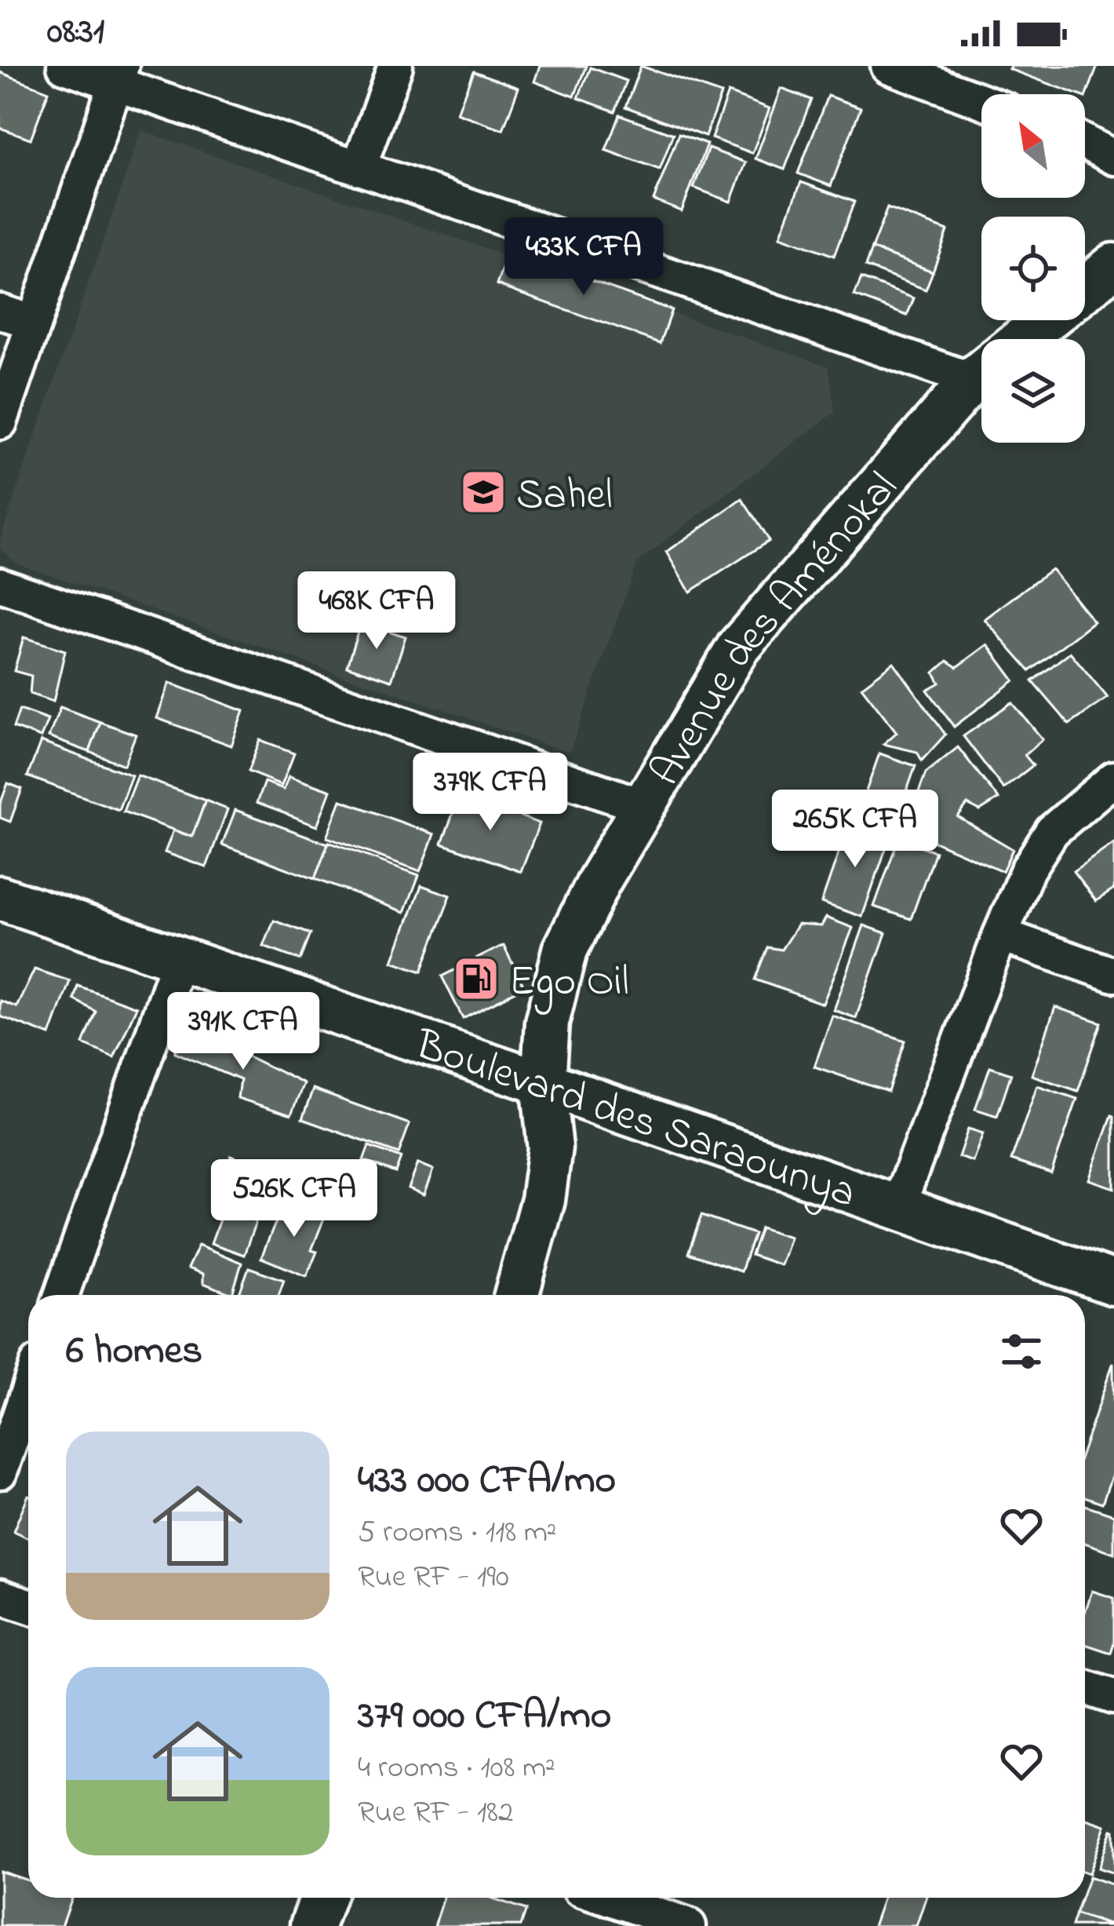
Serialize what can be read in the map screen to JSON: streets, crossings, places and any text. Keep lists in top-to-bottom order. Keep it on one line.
{"streets":{"main road":["Avenue des Aménokal","Boulevard des Saraounya"]},"crossings":[["Avenue des Aménokal","Boulevard des Saraounya"]],"places":{"school or university":["Sahel"],"fuel station":["Ego Oil"]},"north":"top left","page":{"status":"08:31","price":["433K CFA","468K CFA","379K CFA","265K CFA","391K CFA","526K CFA"],"heading":"6 homes","list":[{"name":"433 000 CFA/mo","note":"5 rooms · 118 m² · Rue RF - 190"},{"name":"379 000 CFA/mo","note":"4 rooms · 108 m² · Rue RF - 182"}]}}
